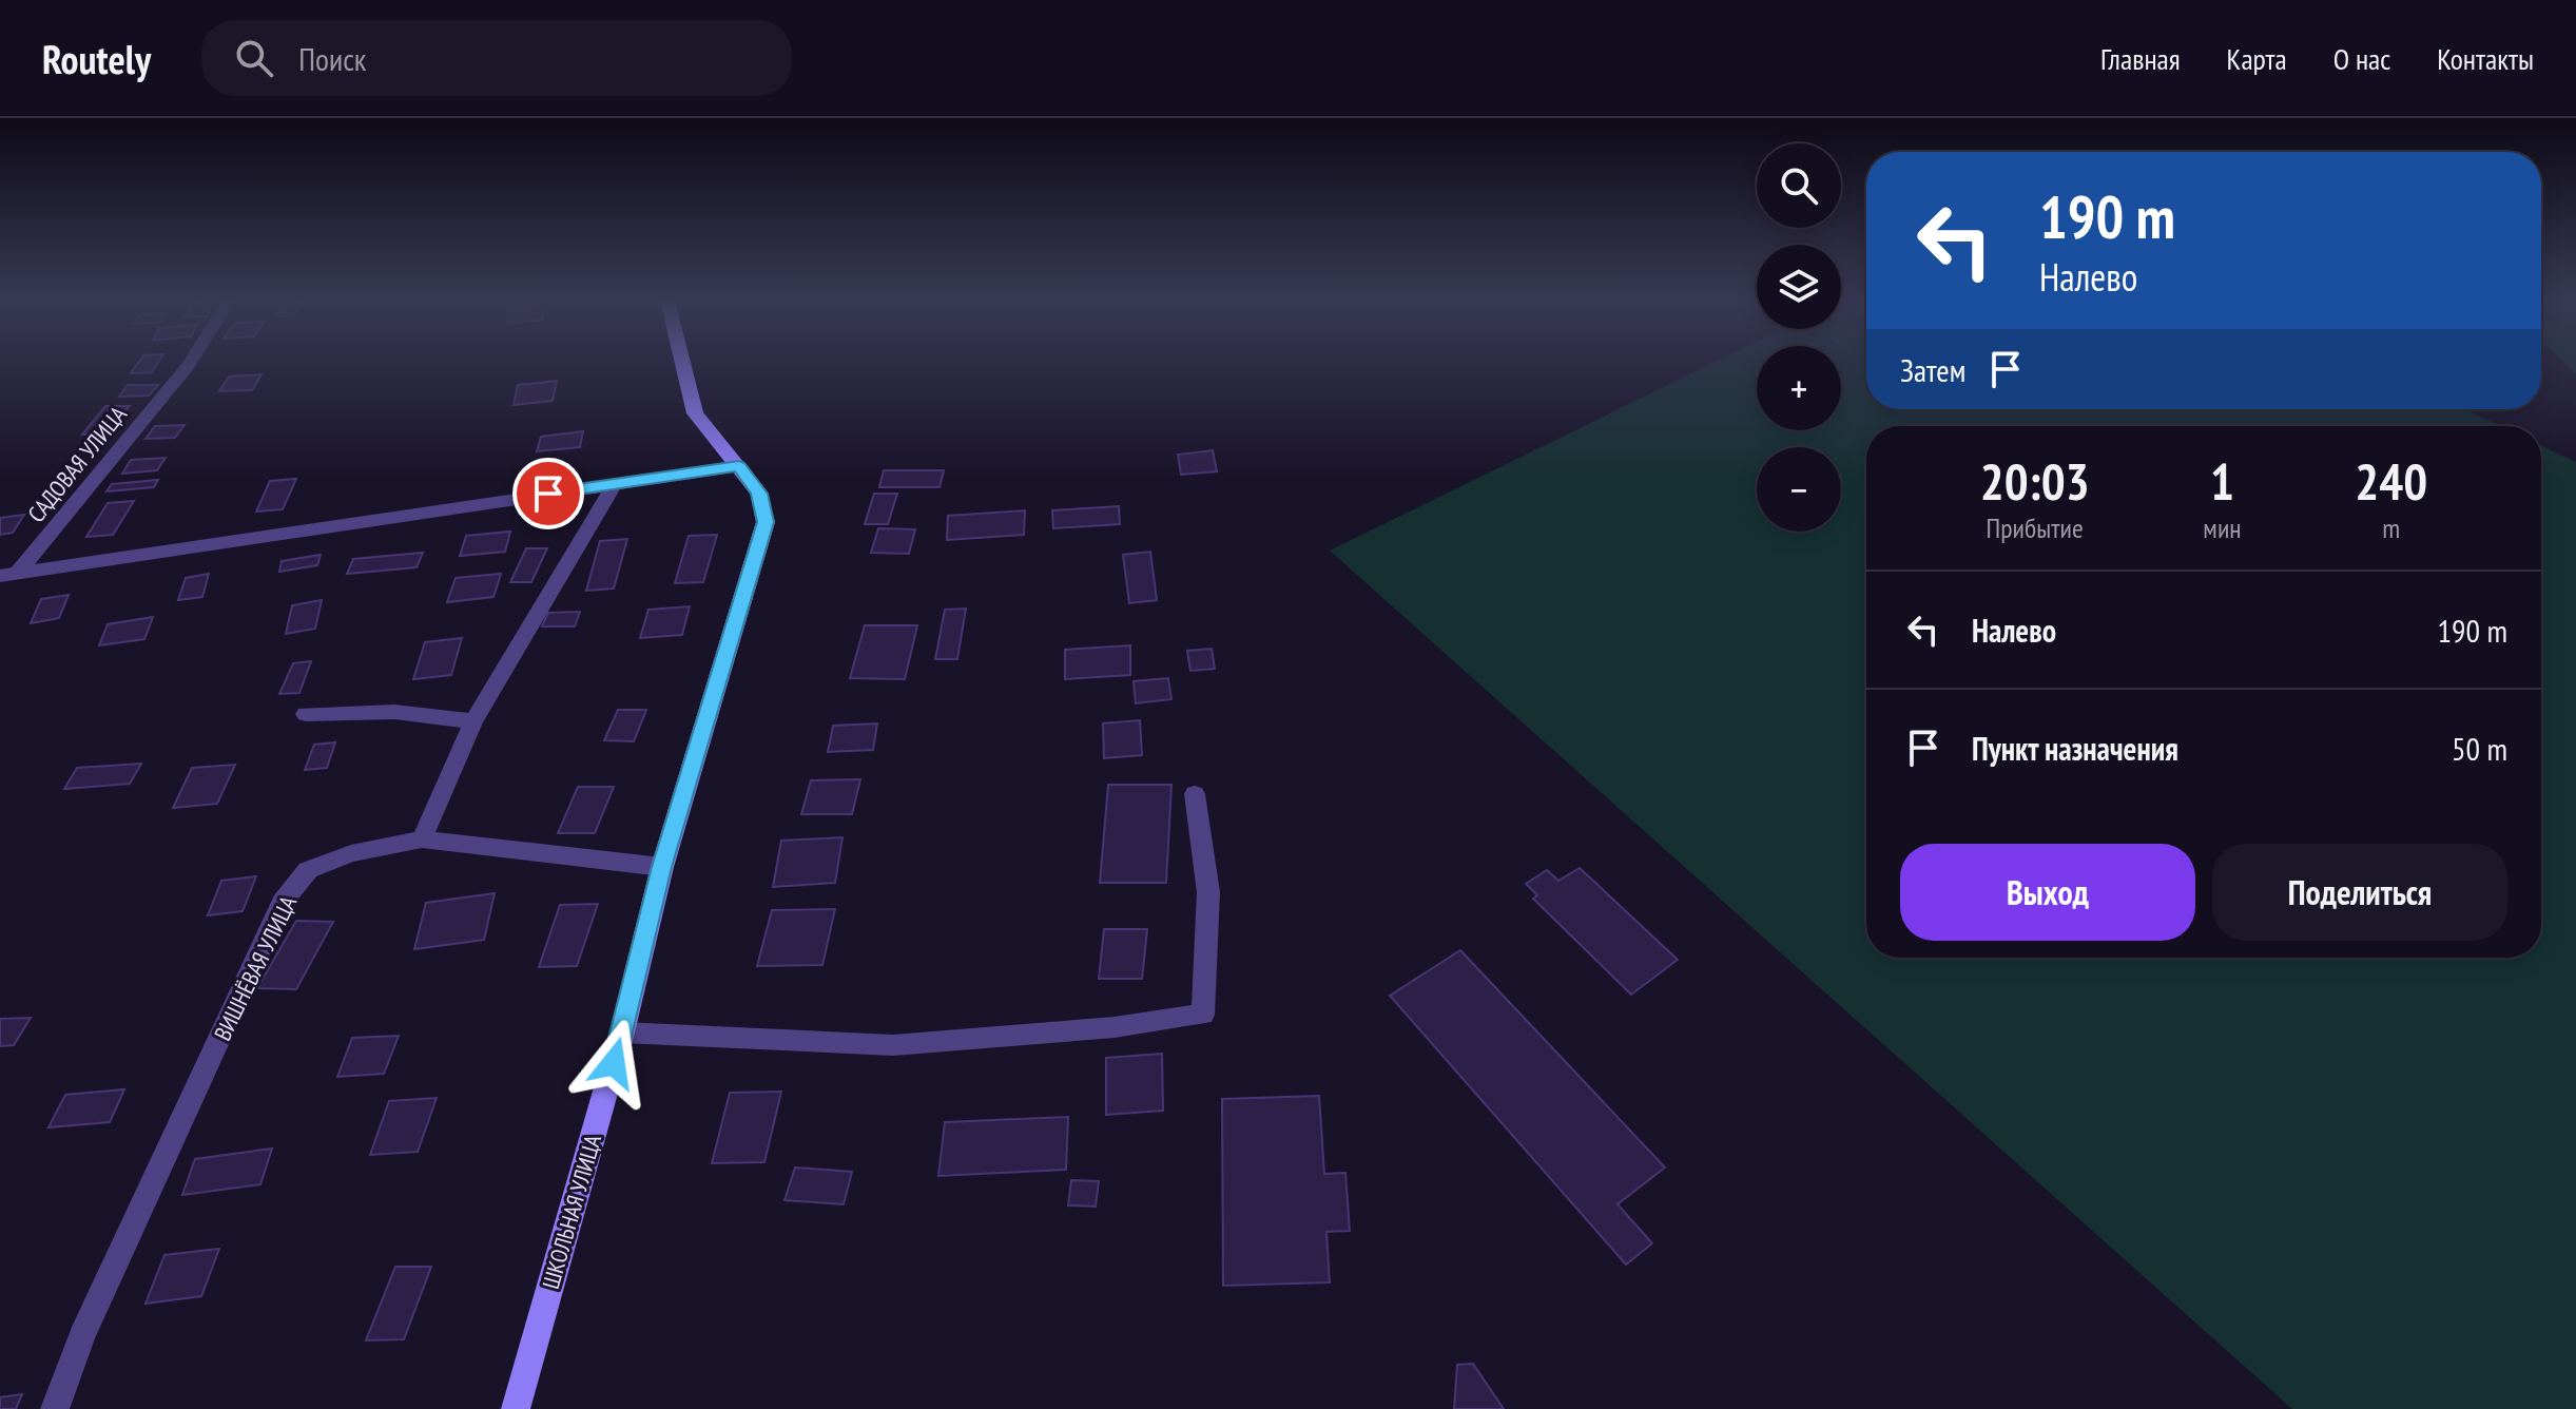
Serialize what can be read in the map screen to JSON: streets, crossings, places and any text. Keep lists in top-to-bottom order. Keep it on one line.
{"streets":{"street":["САДОВАЯ УЛИЦА","ВИШНЁВАЯ УЛИЦА","ШКОЛЬНАЯ УЛИЦА"]},"crossings":[["ВИШНЁВАЯ УЛИЦА","ШКОЛЬНАЯ УЛИЦА"]],"page":{"header":"Routely","search":"Поиск","nav":["Главная","Карта","О нас","Контакты"],"map_buttons":["+","−"],"turn":["190 m","Налево"],"then":"Затем","eta":["20:03","Прибытие","1","мин","240","m"],"list":[{"name":"Налево","value":"190 m"},{"name":"Пункт назначения","value":"50 m"}],"buttons":["Выход","Поделиться"]}}
